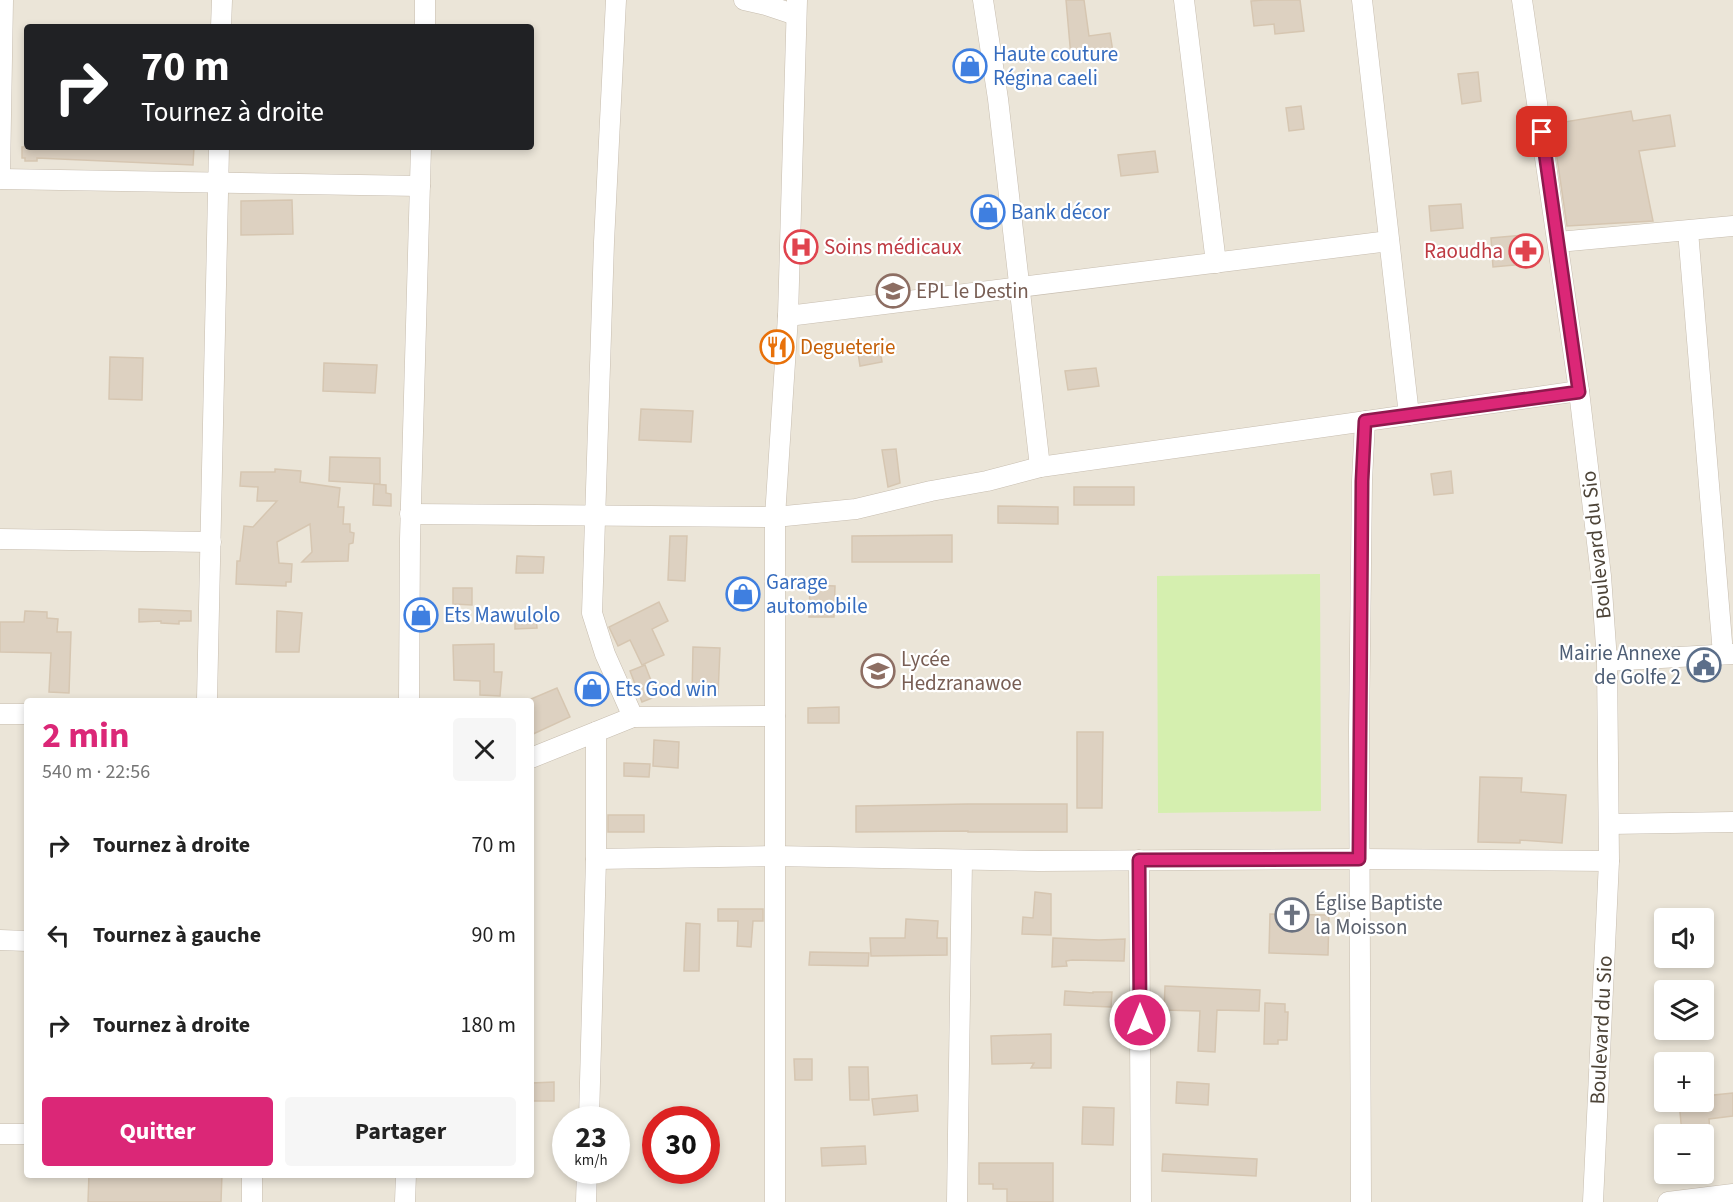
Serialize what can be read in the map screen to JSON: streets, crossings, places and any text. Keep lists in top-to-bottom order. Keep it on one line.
{"streets":{"street":["Boulevard du Sio"]},"places":{"shop":["Haute couture Régina caeli","Bank décor","Garage automobile","Ets Mawulolo","Ets God win"],"hospital":["Soins médicaux"],"pharmacy":["Raoudha"],"school or university":["EPL le Destin","Lycée Hedzranawoe"],"restaurant":["Degueterie"],"public building":["Mairie Annexe de Golfe 2"],"church":["Église Baptiste la Moisson"]},"page":{"turn":["70 m","Tournez à droite"],"heading":["2 min","540 m · 22:56"],"list":[{"name":"Tournez à droite","value":"70 m"},{"name":"Tournez à gauche","value":"90 m"},{"name":"Tournez à droite","value":"180 m"}],"map_buttons":["+","−"],"buttons":["Quitter","Partager"],"speed":"23 km/h","limit":"30"}}
